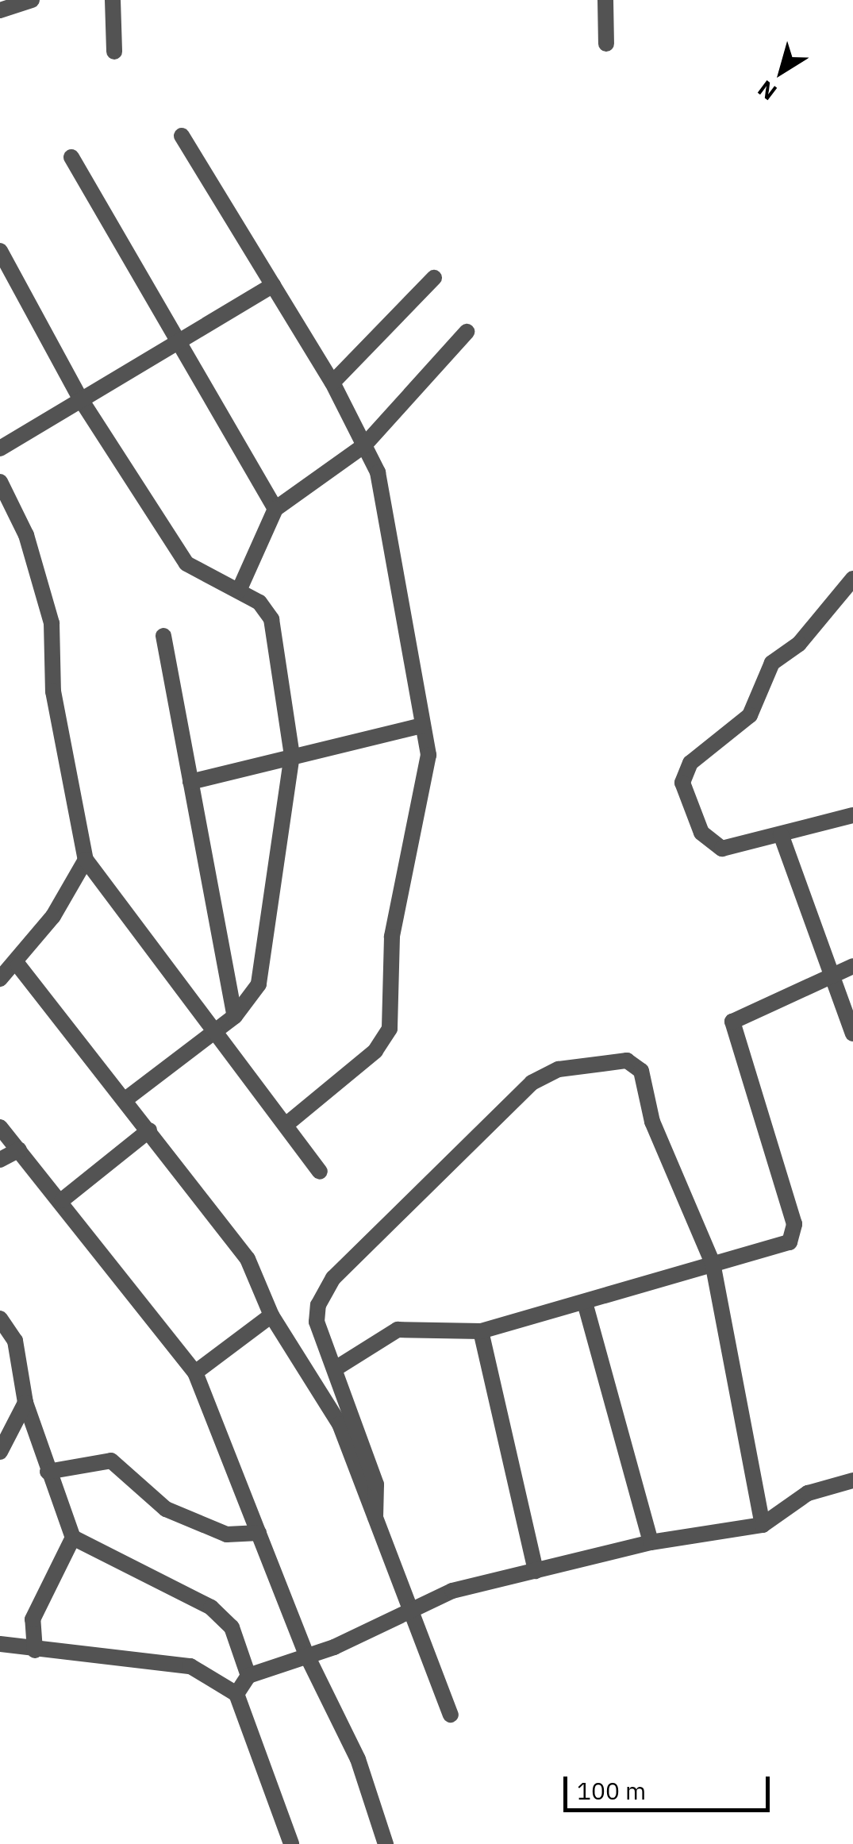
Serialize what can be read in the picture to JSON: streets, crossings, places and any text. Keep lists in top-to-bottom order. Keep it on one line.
{"scale_bar":"100 m","north":"bottom left"}
